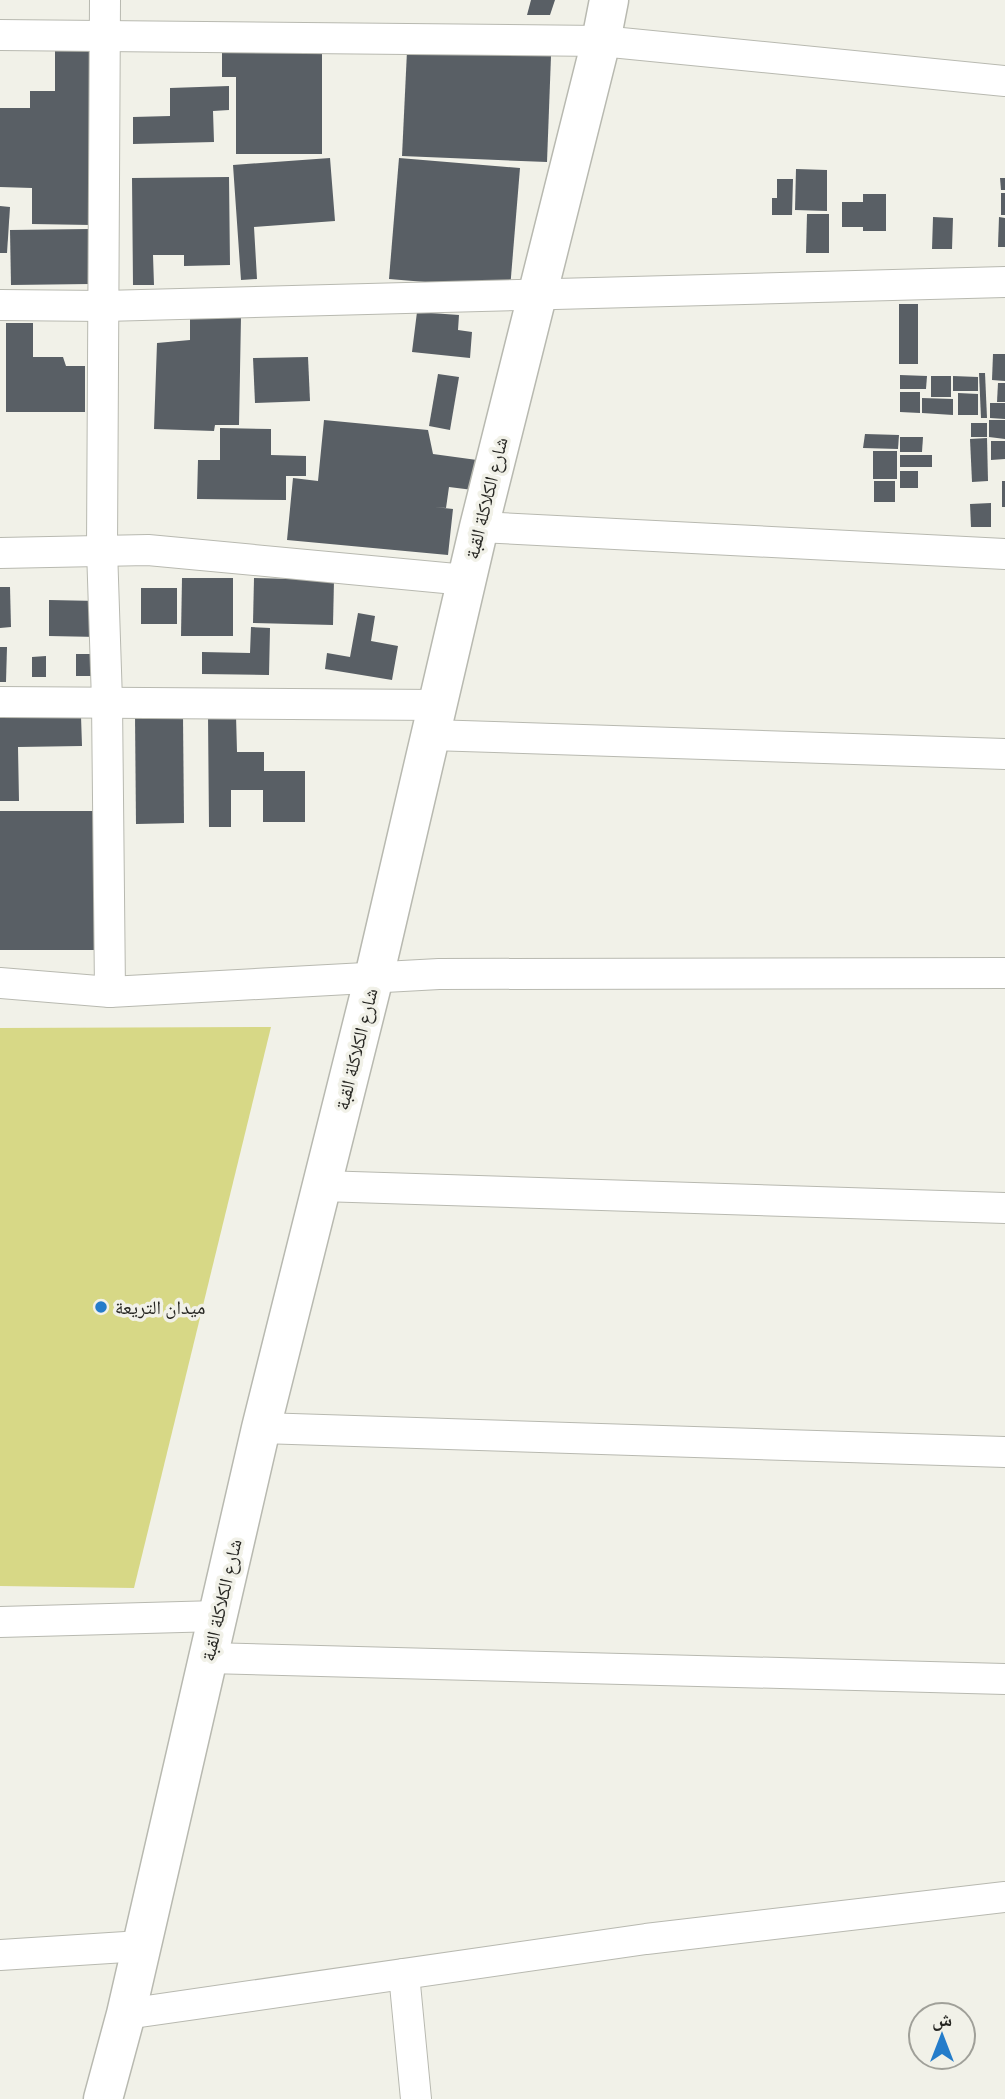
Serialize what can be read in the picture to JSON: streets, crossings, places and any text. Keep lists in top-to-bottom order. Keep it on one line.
{"streets":{"street":["شارع الكلاكلة القبة"]},"places":["ميدان التريعة"],"north":"top"}
